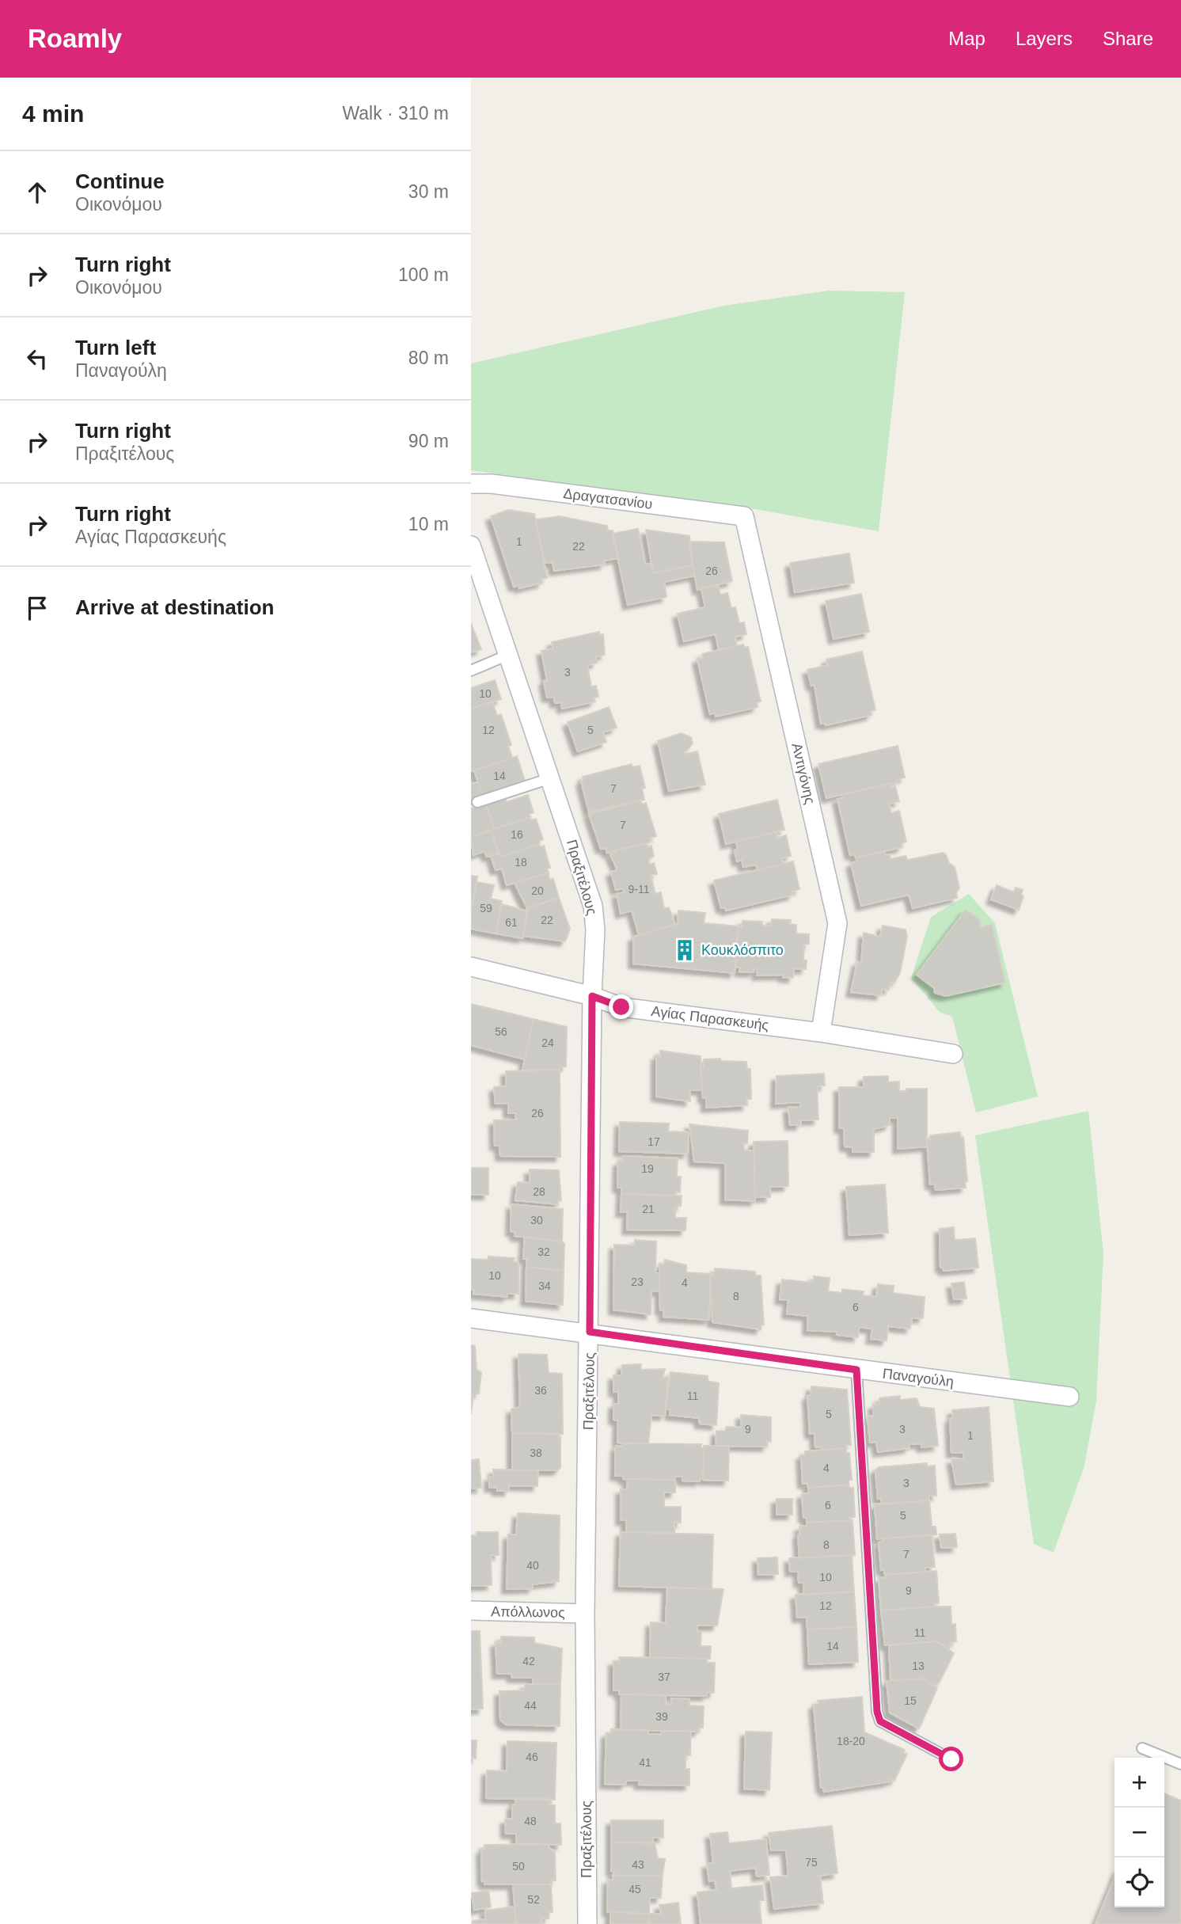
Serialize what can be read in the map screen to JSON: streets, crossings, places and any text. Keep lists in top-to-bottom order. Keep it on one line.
{"streets":{"street":["Δραγατσανίου","Αντιγόνης","Πραξιτέλους","Αγίας Παρασκευής","Παναγούλη","Απόλλωνος"]},"crossings":[["Δραγατσανίου","Αντιγόνης"],["Αντιγόνης","Αγίας Παρασκευής"],["Πραξιτέλους","Αγίας Παρασκευής"],["Πραξιτέλους","Παναγούλη"],["Πραξιτέλους","Απόλλωνος"]],"places":{"building":["Κουκλόσπιτο"]},"house_numbers":["1","22","26","3","10","12","5","14","7","7","16","18","9-11","20","59","22","61","56","24","26","17","19","28","21","30","32","10","23","4","34","8","6","36","11","5","9","3","1","38","4","3","6","5","8","7","40","10","9","12","11","14","42","13","37","15","44","39","18-20","46","41","48","75","43","50","45","52"],"page":{"header":"Roamly","nav":["Map","Layers","Share"],"heading":["4 min","Walk · 310 m"],"list":[["Continue","Οικονόμου","30 m"],["Turn right","Οικονόμου","100 m"],["Turn left","Παναγούλη","80 m"],["Turn right","Πραξιτέλους","90 m"],["Turn right","Αγίας Παρασκευής","10 m"],"Arrive at destination"],"map_buttons":["+","−"]}}
